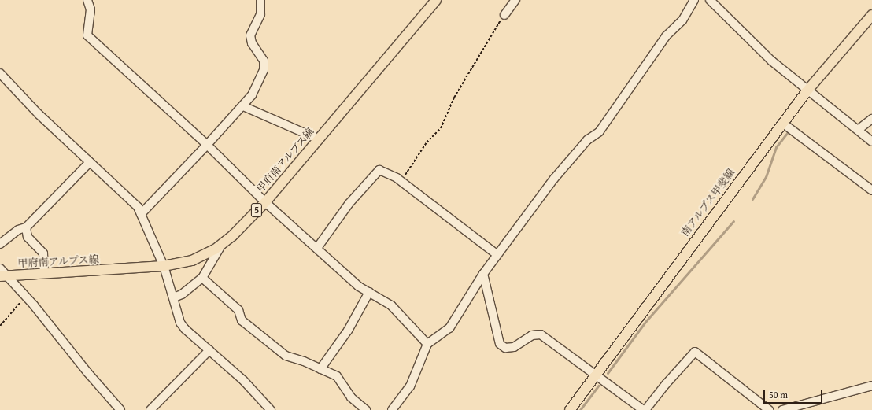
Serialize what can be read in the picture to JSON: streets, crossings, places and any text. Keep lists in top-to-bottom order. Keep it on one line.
{"streets":{"main road":["甲府南アルプス線","南アルプス甲斐線","5"]},"scale_bar":"50 m"}
